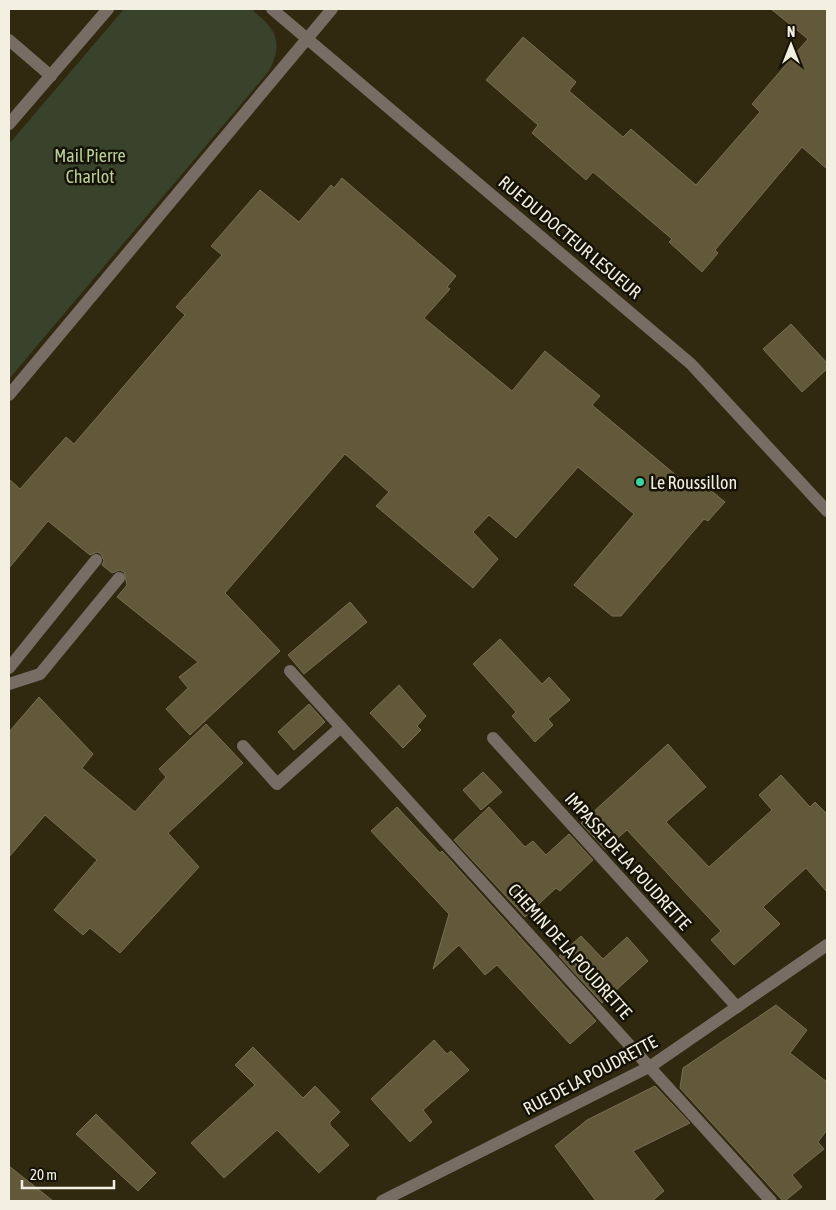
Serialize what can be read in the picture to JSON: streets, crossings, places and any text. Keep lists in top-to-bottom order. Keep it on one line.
{"streets":{"street":["RUE DU DOCTEUR LESUEUR","IMPASSE DE LA POUDRETTE","CHEMIN DE LA POUDRETTE","RUE DE LA POUDRETTE"]},"crossings":[["IMPASSE DE LA POUDRETTE","RUE DE LA POUDRETTE"],["CHEMIN DE LA POUDRETTE","RUE DE LA POUDRETTE"]],"parks":["Mail Pierre Charlot"],"places":["Le Roussillon"],"scale_bar":"20 m","north":"top"}
